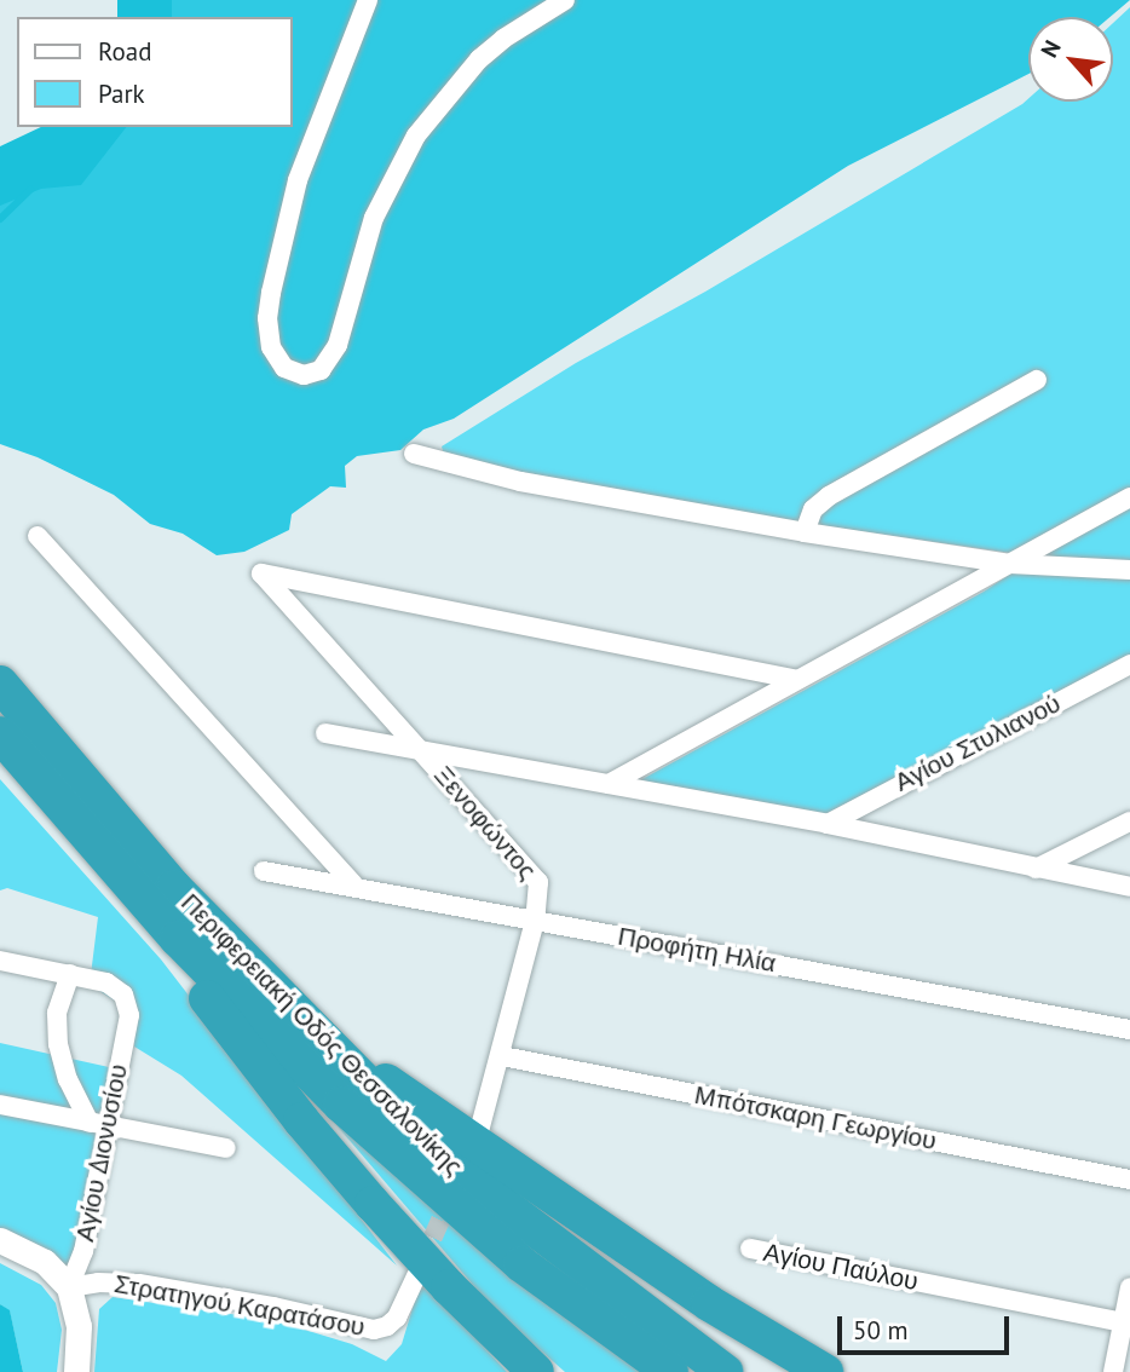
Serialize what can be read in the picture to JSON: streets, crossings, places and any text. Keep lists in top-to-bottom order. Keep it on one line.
{"streets":{"highway":["Περιφερειακή Οδός Θεσσαλονίκης"],"street":["Αγίου Στυλιανού","Ξενοφώντος","Προφήτη Ηλία","Μπότσκαρη Γεωργίου","Αγίου Διονυσίου","Αγίου Παύλου","Στρατηγού Καρατάσου"]},"crossings":[["Ξενοφώντος","Προφήτη Ηλία"],["Ξενοφώντος","Μπότσκαρη Γεωργίου"],["Αγίου Διονυσίου","Στρατηγού Καρατάσου"]],"legend":["Road","Park"],"scale_bar":"50 m","north":"top left"}
